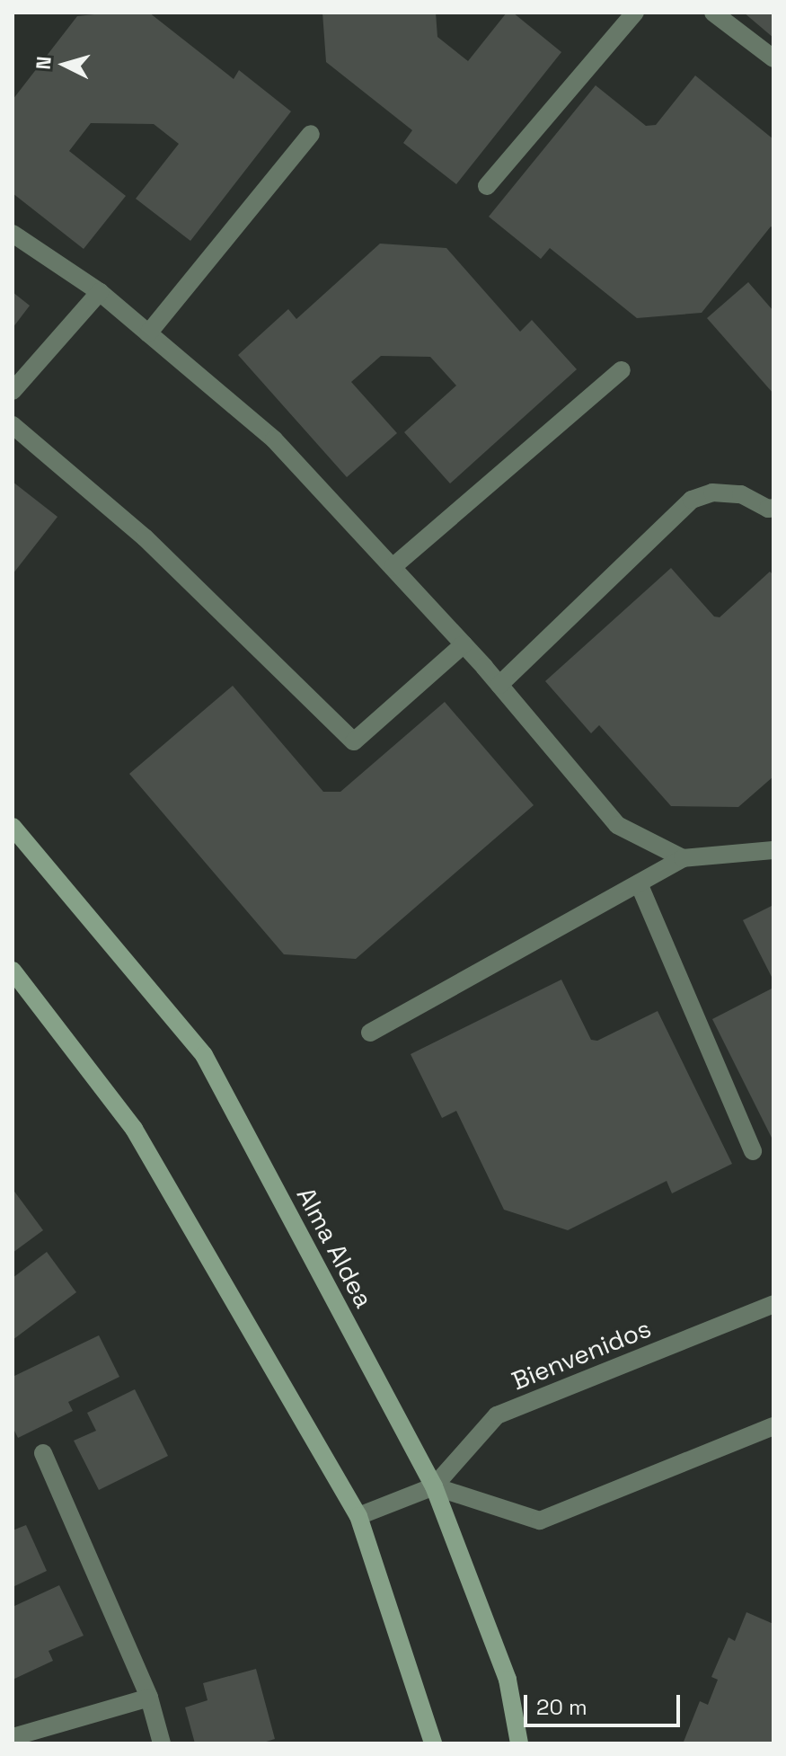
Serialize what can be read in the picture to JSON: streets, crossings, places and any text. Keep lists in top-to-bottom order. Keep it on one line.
{"streets":{"main road":["Alma Aldea"],"street":["Bienvenidos"]},"crossings":[["Alma Aldea","Bienvenidos"]],"scale_bar":"20 m","north":"left"}
